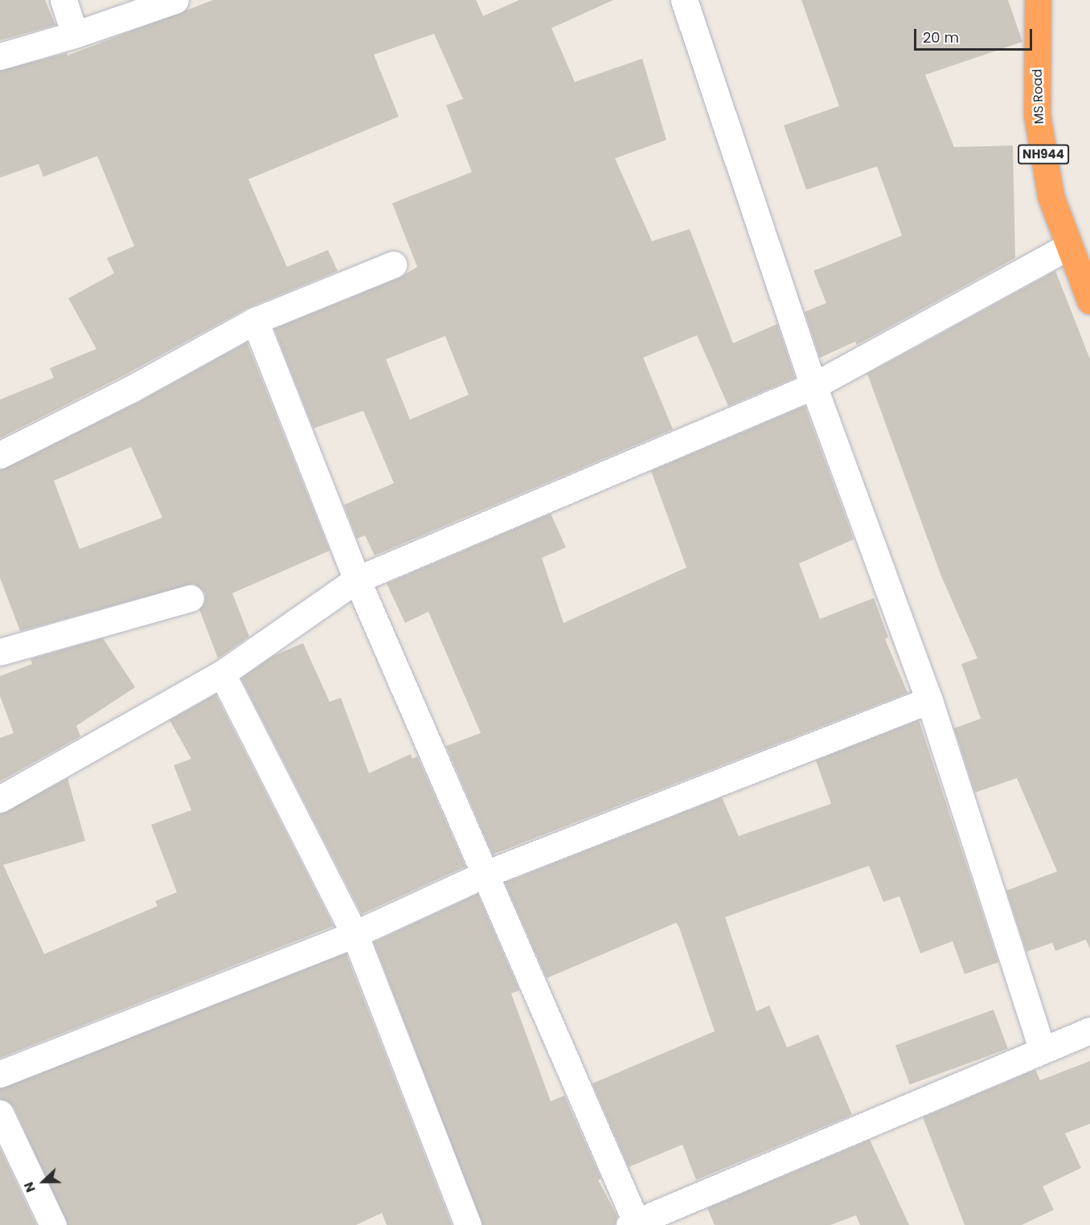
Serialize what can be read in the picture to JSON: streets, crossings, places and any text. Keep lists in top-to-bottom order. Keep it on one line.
{"streets":{"highway":["MS Road","NH944"]},"scale_bar":"20 m","north":"left"}
